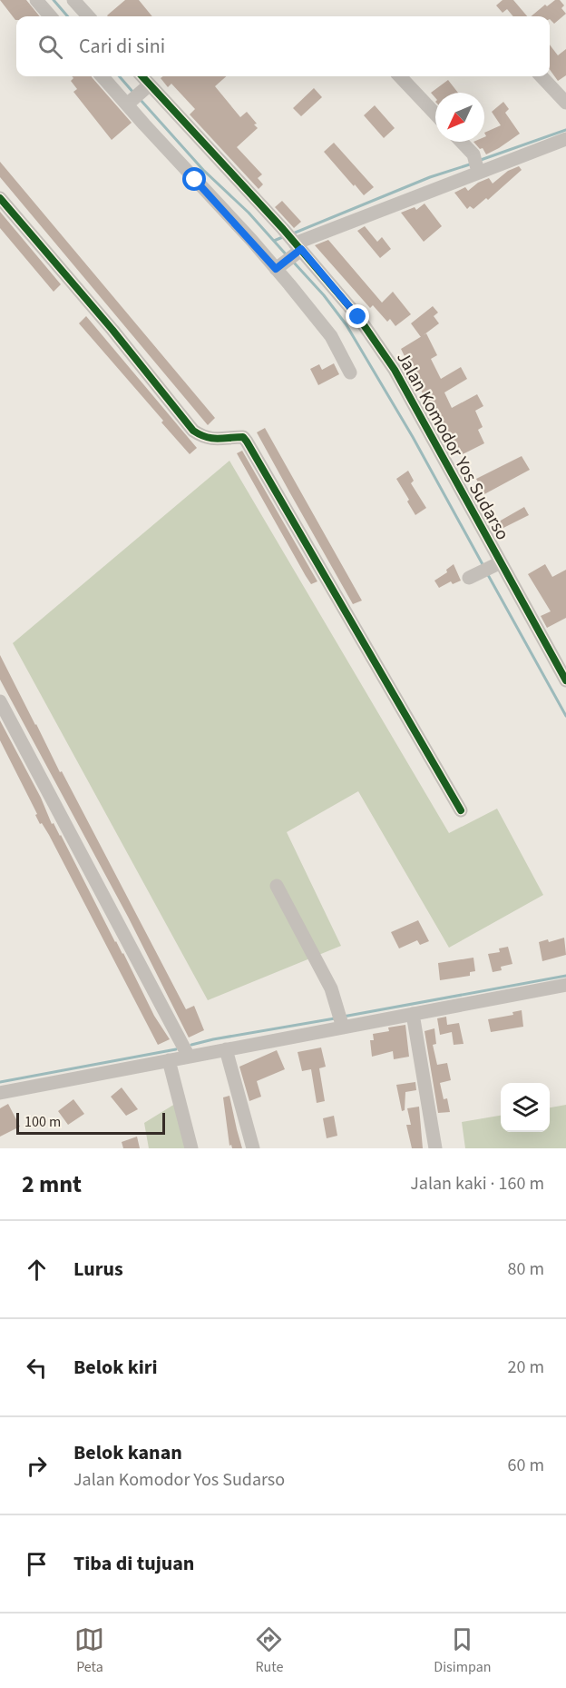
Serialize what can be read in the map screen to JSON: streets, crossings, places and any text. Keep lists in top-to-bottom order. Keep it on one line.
{"streets":{"street":["Jalan Komodor Yos Sudarso"]},"scale_bar":"100 m","north":"bottom left","page":{"search":"Cari di sini","scale":"100 m","heading":["2 mnt","Jalan kaki · 160 m"],"list":[["Lurus","80 m"],["Belok kiri","20 m"],["Belok kanan","Jalan Komodor Yos Sudarso","60 m"],"Tiba di tujuan"],"nav":["Peta","Rute","Disimpan"]}}
